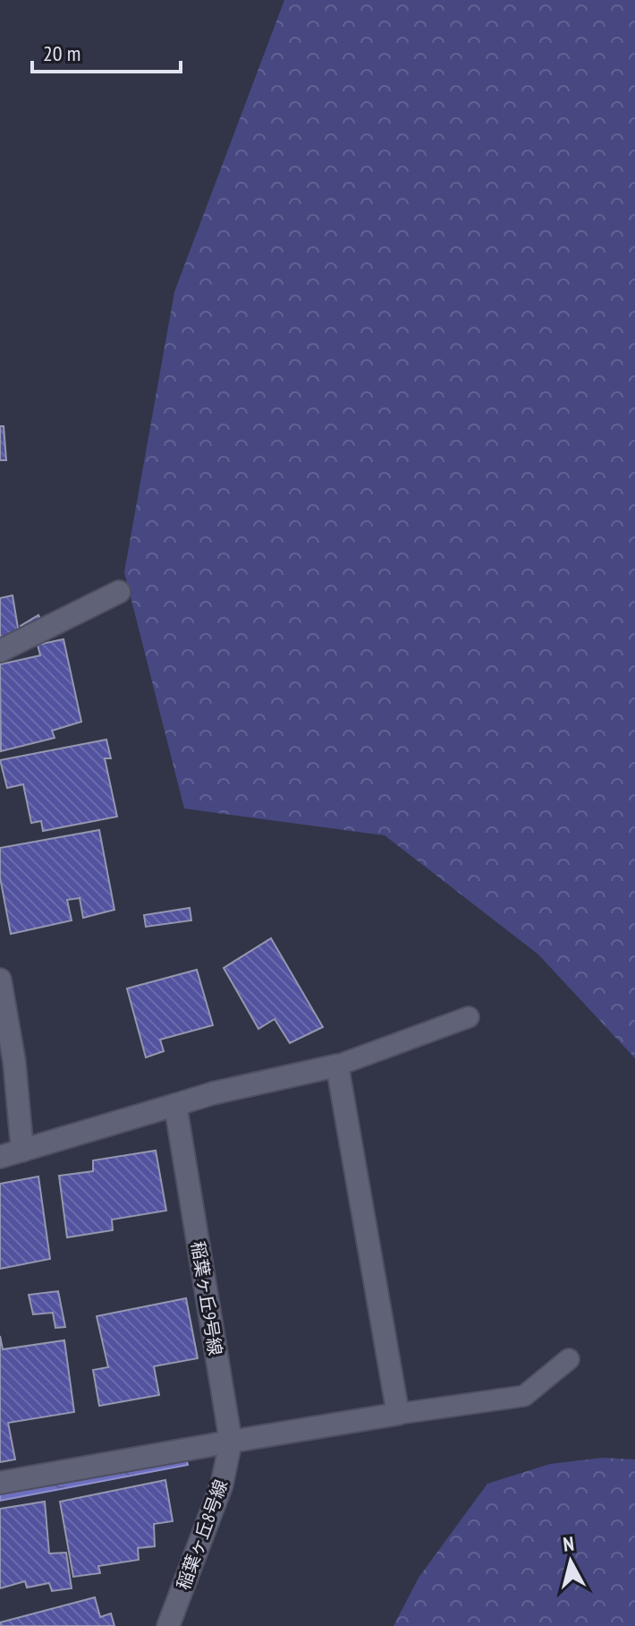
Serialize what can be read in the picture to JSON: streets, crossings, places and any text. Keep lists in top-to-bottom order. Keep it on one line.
{"streets":{"street":["稲葉ヶ丘9号線","稲葉ヶ丘8号線"]},"crossings":[["稲葉ヶ丘9号線","稲葉ヶ丘8号線"]],"scale_bar":"20 m","north":"top"}
